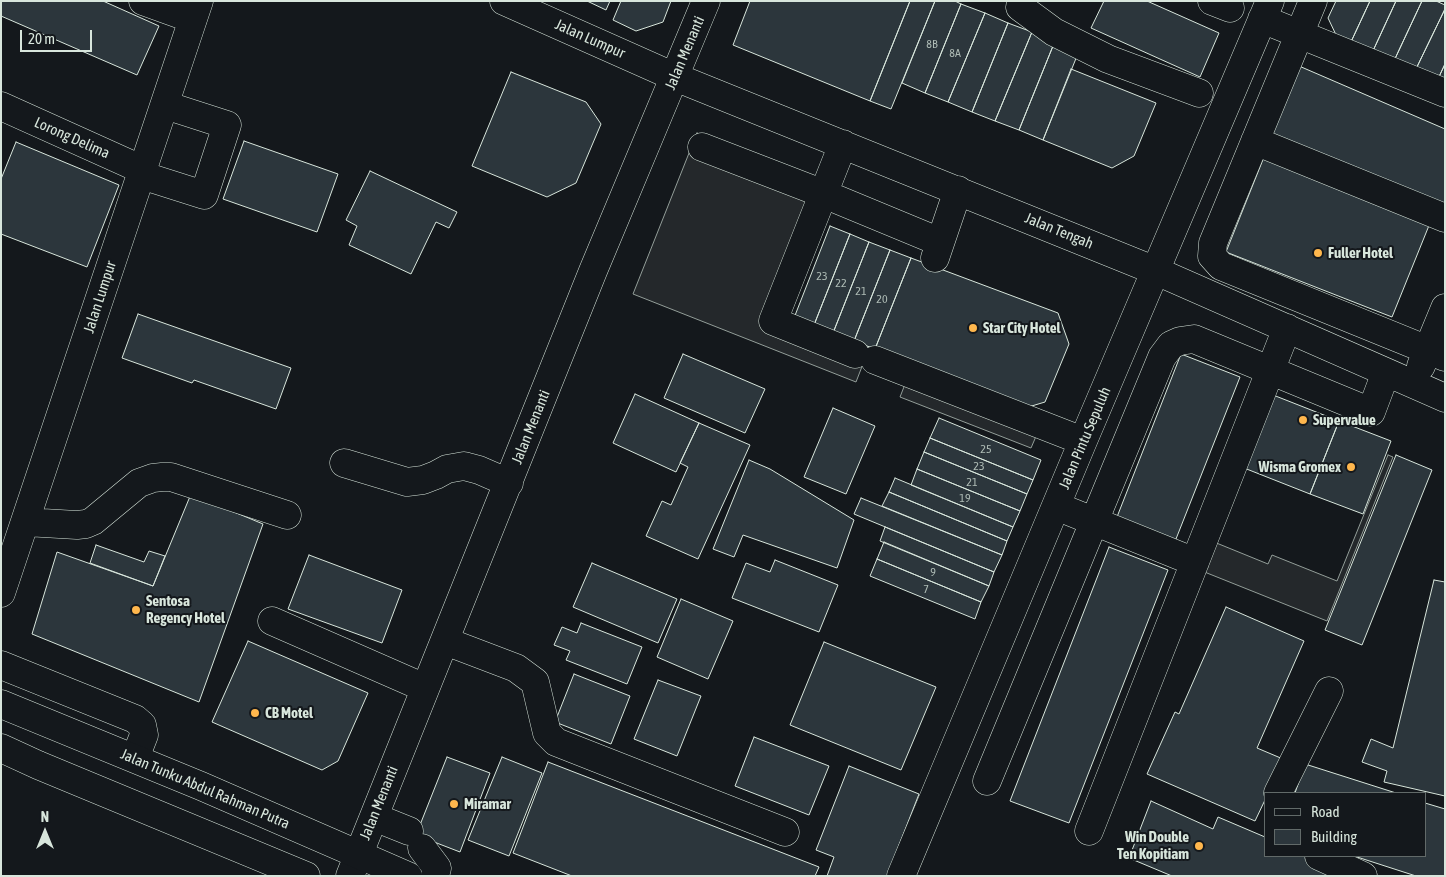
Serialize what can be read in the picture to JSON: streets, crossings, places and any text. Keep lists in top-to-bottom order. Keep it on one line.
{"streets":{"street":["Jalan Lumpur","Jalan Menanti","Lorong Delima","Jalan Tengah","Jalan Pintu Sepuluh","Jalan Tunku Abdul Rahman Putra"]},"crossings":[["Jalan Lumpur","Jalan Menanti"],["Jalan Lumpur","Lorong Delima"],["Jalan Lumpur","Jalan Tengah"],["Jalan Menanti","Jalan Tengah"],["Jalan Menanti","Jalan Tunku Abdul Rahman Putra"],["Jalan Tengah","Jalan Pintu Sepuluh"]],"places":["Fuller Hotel","Star City Hotel","Supervalue","Wisma Gromex","Sentosa Regency Hotel","CB Motel","Miramar","Win Double Ten Kopitiam"],"house_numbers":["8B","8A","23","22","21","20","25","23","21","19","9","7"],"legend":["Road","Building"],"scale_bar":"20 m","north":"top"}
